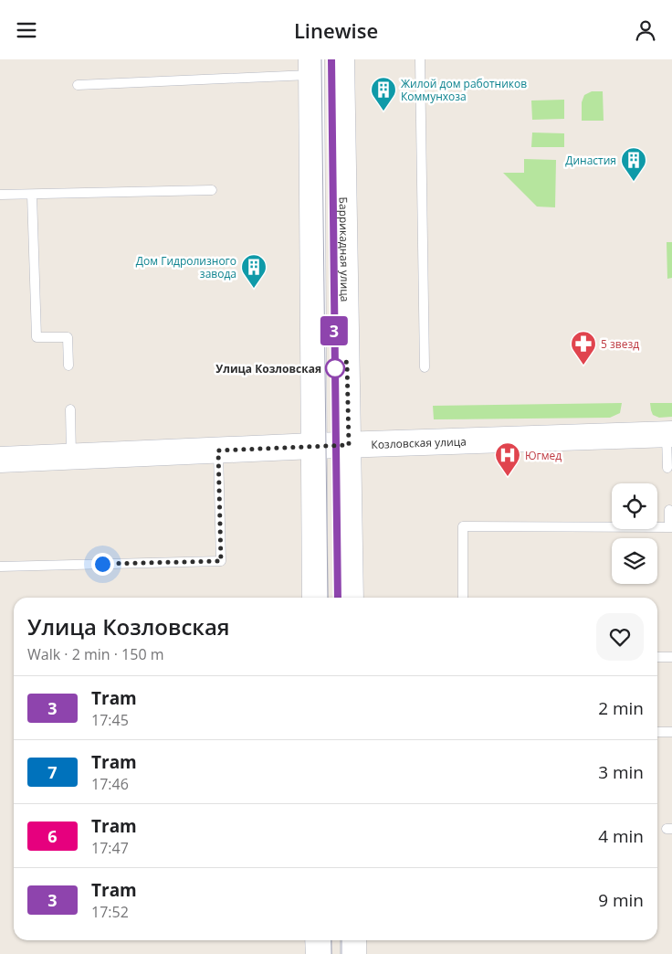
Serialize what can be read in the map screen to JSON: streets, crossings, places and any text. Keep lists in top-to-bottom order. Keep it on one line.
{"streets":{"street":["Баррикадная улица","Козловская улица"]},"crossings":[["Баррикадная улица","Козловская улица"]],"places":{"building":["Жилой дом работников Коммунхоза","Династия","Дом Гидролизного завода"],"pharmacy":["5 звезд"],"other":["Улица Козловская"],"hospital":["Югмед"]},"lines":["tram line 3"],"page":{"header":"Linewise","on_map":"3","heading":["Улица Козловская","Walk · 2 min · 150 m"],"list":[{"mark":"3","name":"Tram","note":"17:45","value":"2 min"},{"mark":"7","name":"Tram","note":"17:46","value":"3 min"},{"mark":"6","name":"Tram","note":"17:47","value":"4 min"},{"mark":"3","name":"Tram","note":"17:52","value":"9 min"}]}}
